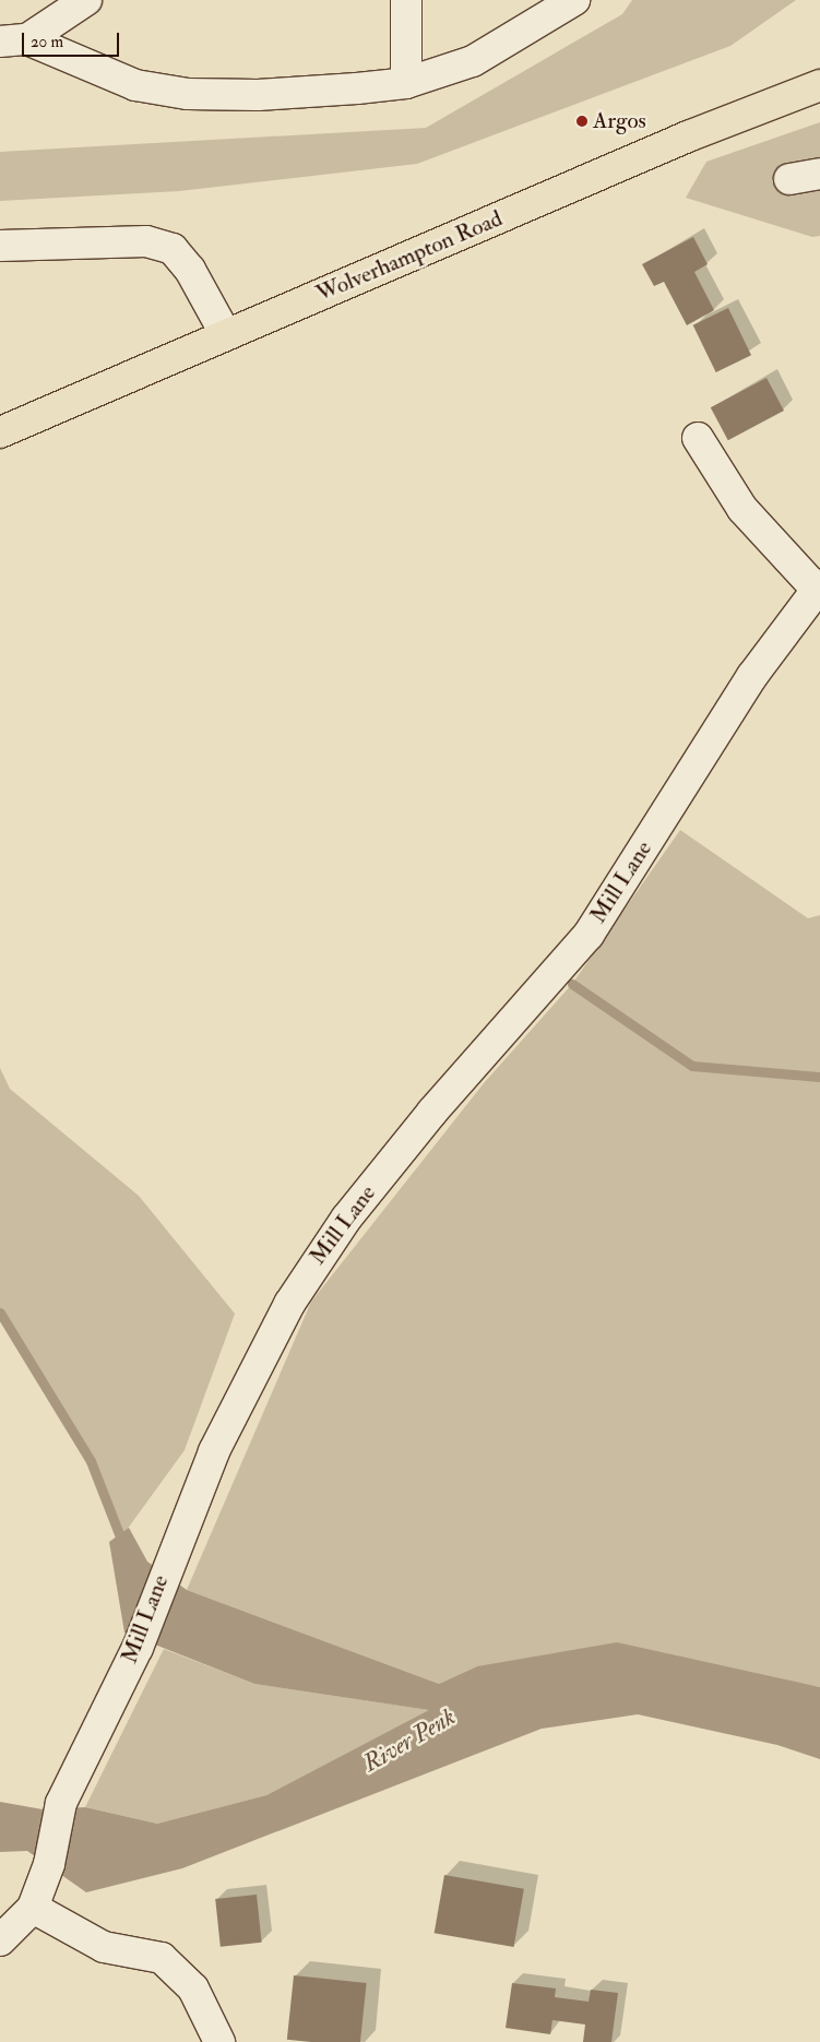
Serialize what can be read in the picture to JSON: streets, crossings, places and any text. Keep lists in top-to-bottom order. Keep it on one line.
{"streets":{"highway":["Wolverhampton Road"],"street":["Mill Lane"]},"water":["River Penk"],"places":["Argos"],"scale_bar":"20 m"}
